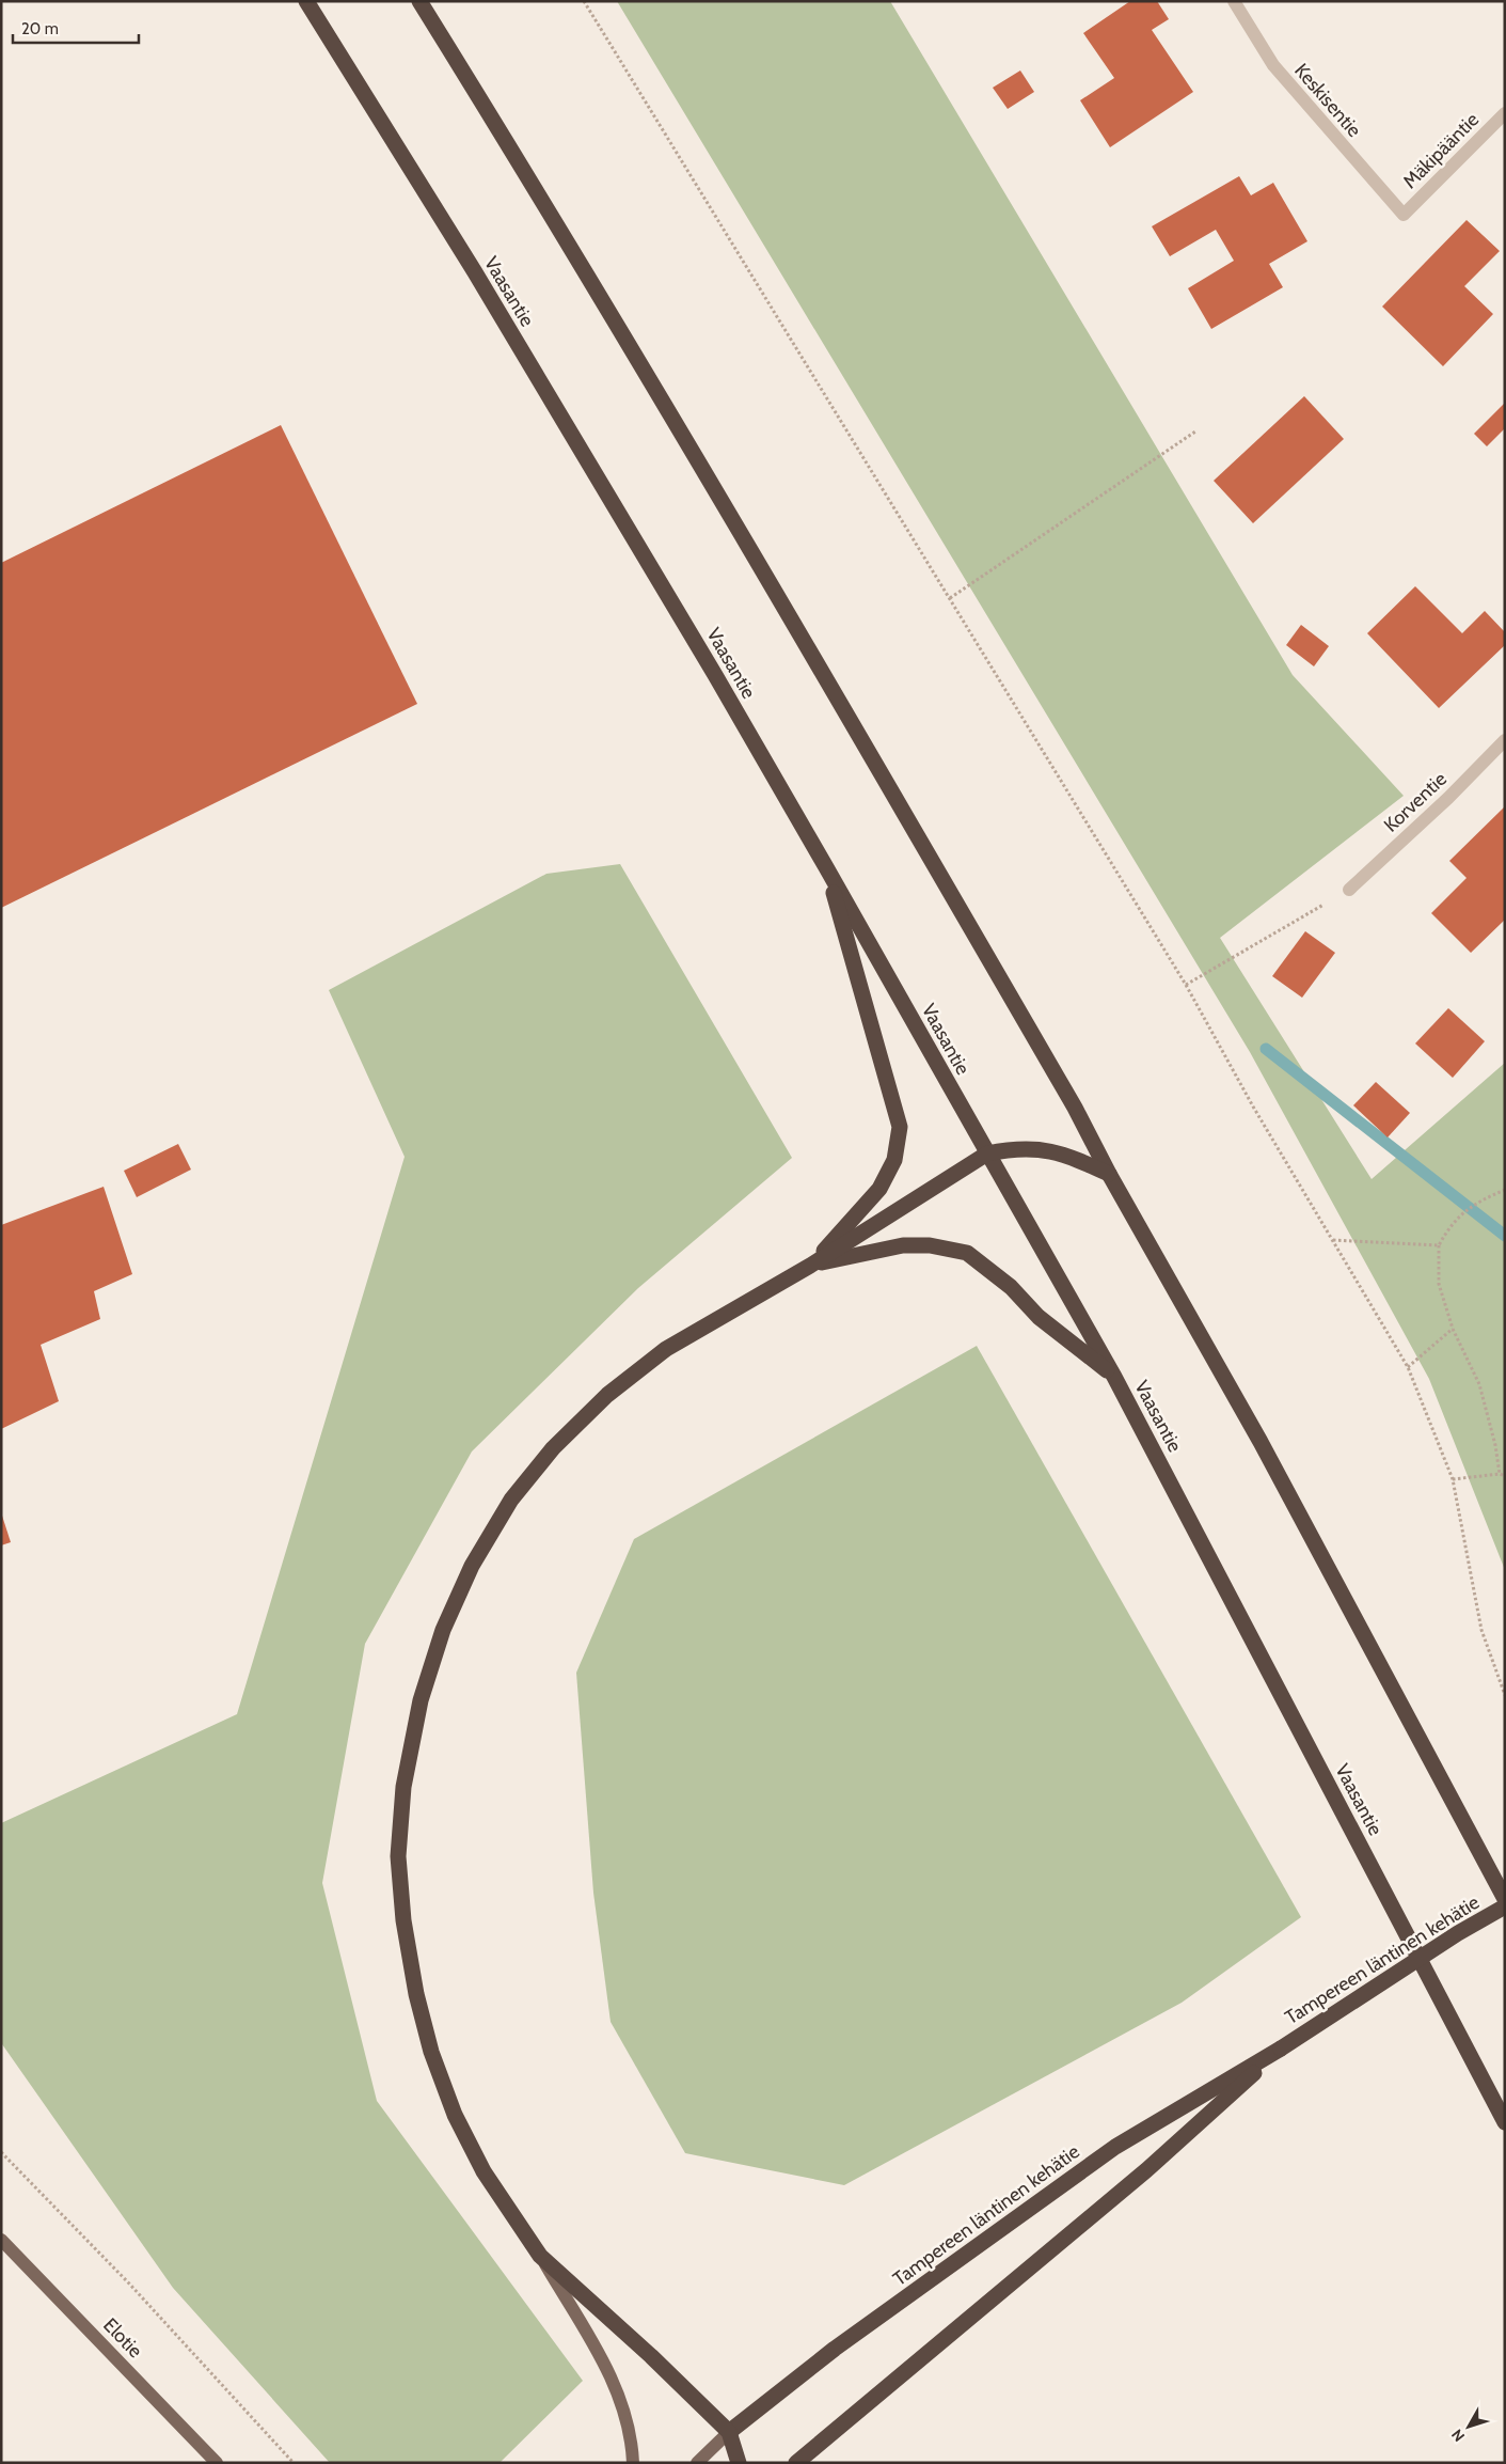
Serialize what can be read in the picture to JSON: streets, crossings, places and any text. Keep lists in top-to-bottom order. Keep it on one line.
{"streets":{"highway":["Vaasantie","Tampereen läntinen kehätie"],"main road":["Elotie"],"street":["Keskisentie","Mäkipääntie","Korventie"]},"crossings":[["Keskisentie","Mäkipääntie"]],"scale_bar":"20 m","north":"bottom left"}
